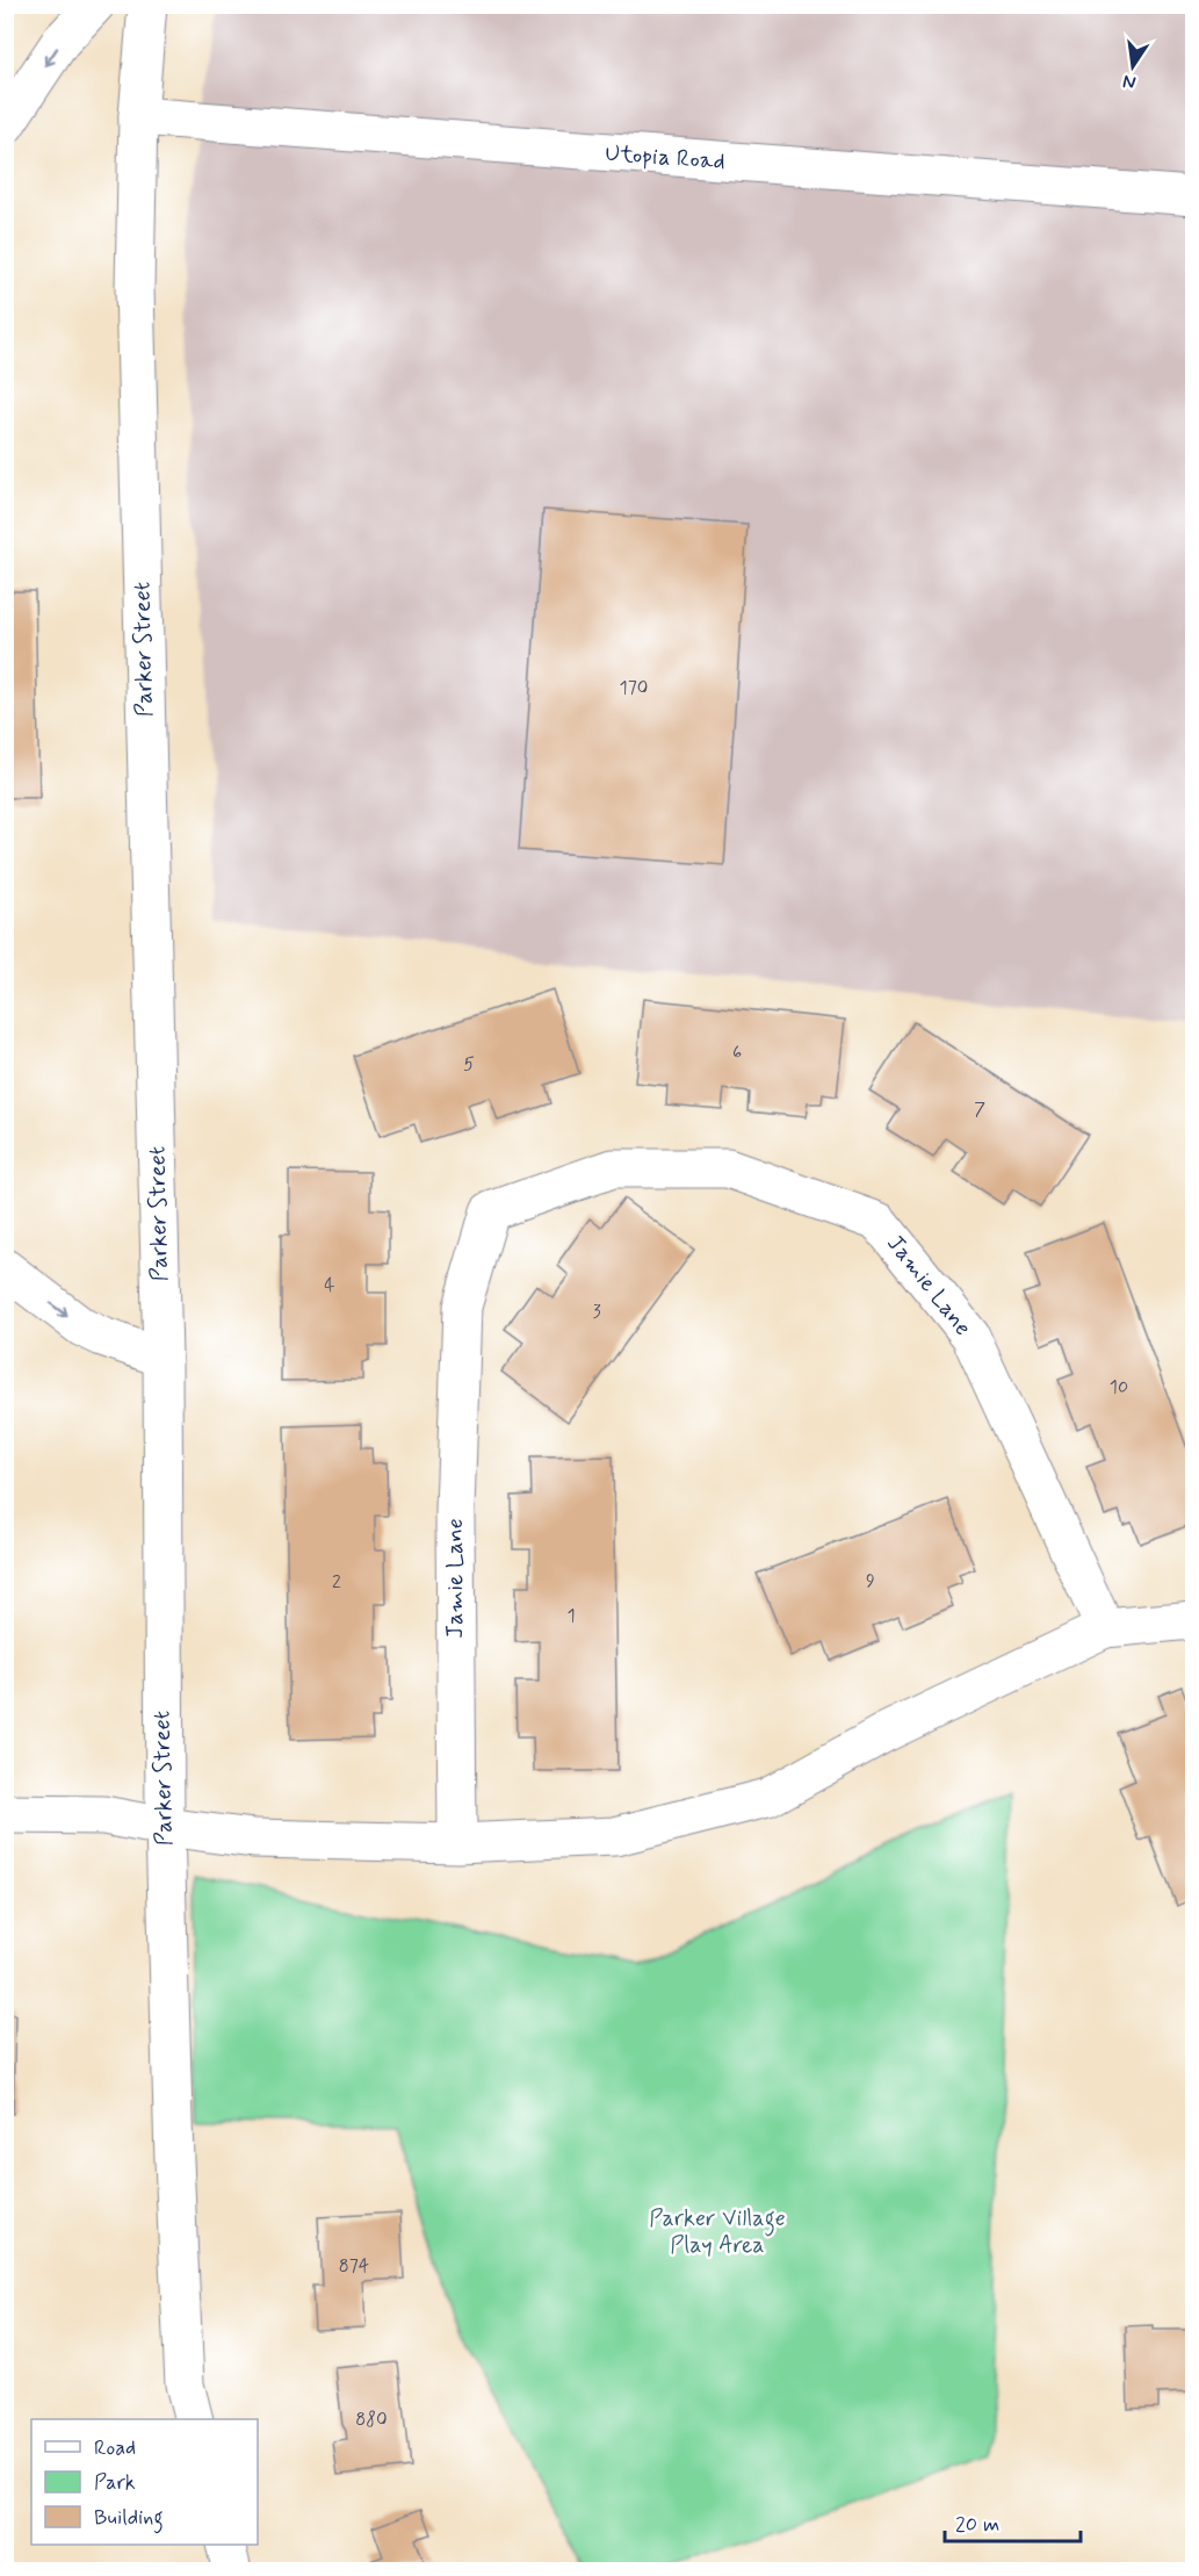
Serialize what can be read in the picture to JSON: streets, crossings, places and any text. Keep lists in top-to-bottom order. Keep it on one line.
{"streets":{"street":["Utopia Road","Parker Street","Jamie Lane"]},"crossings":[["Utopia Road","Parker Street"]],"parks":["Parker Village Play Area"],"house_numbers":["170","6","5","7","4","3","10","9","2","1","874","880"],"legend":["Road","Park","Building"],"scale_bar":"20 m","north":"bottom"}
